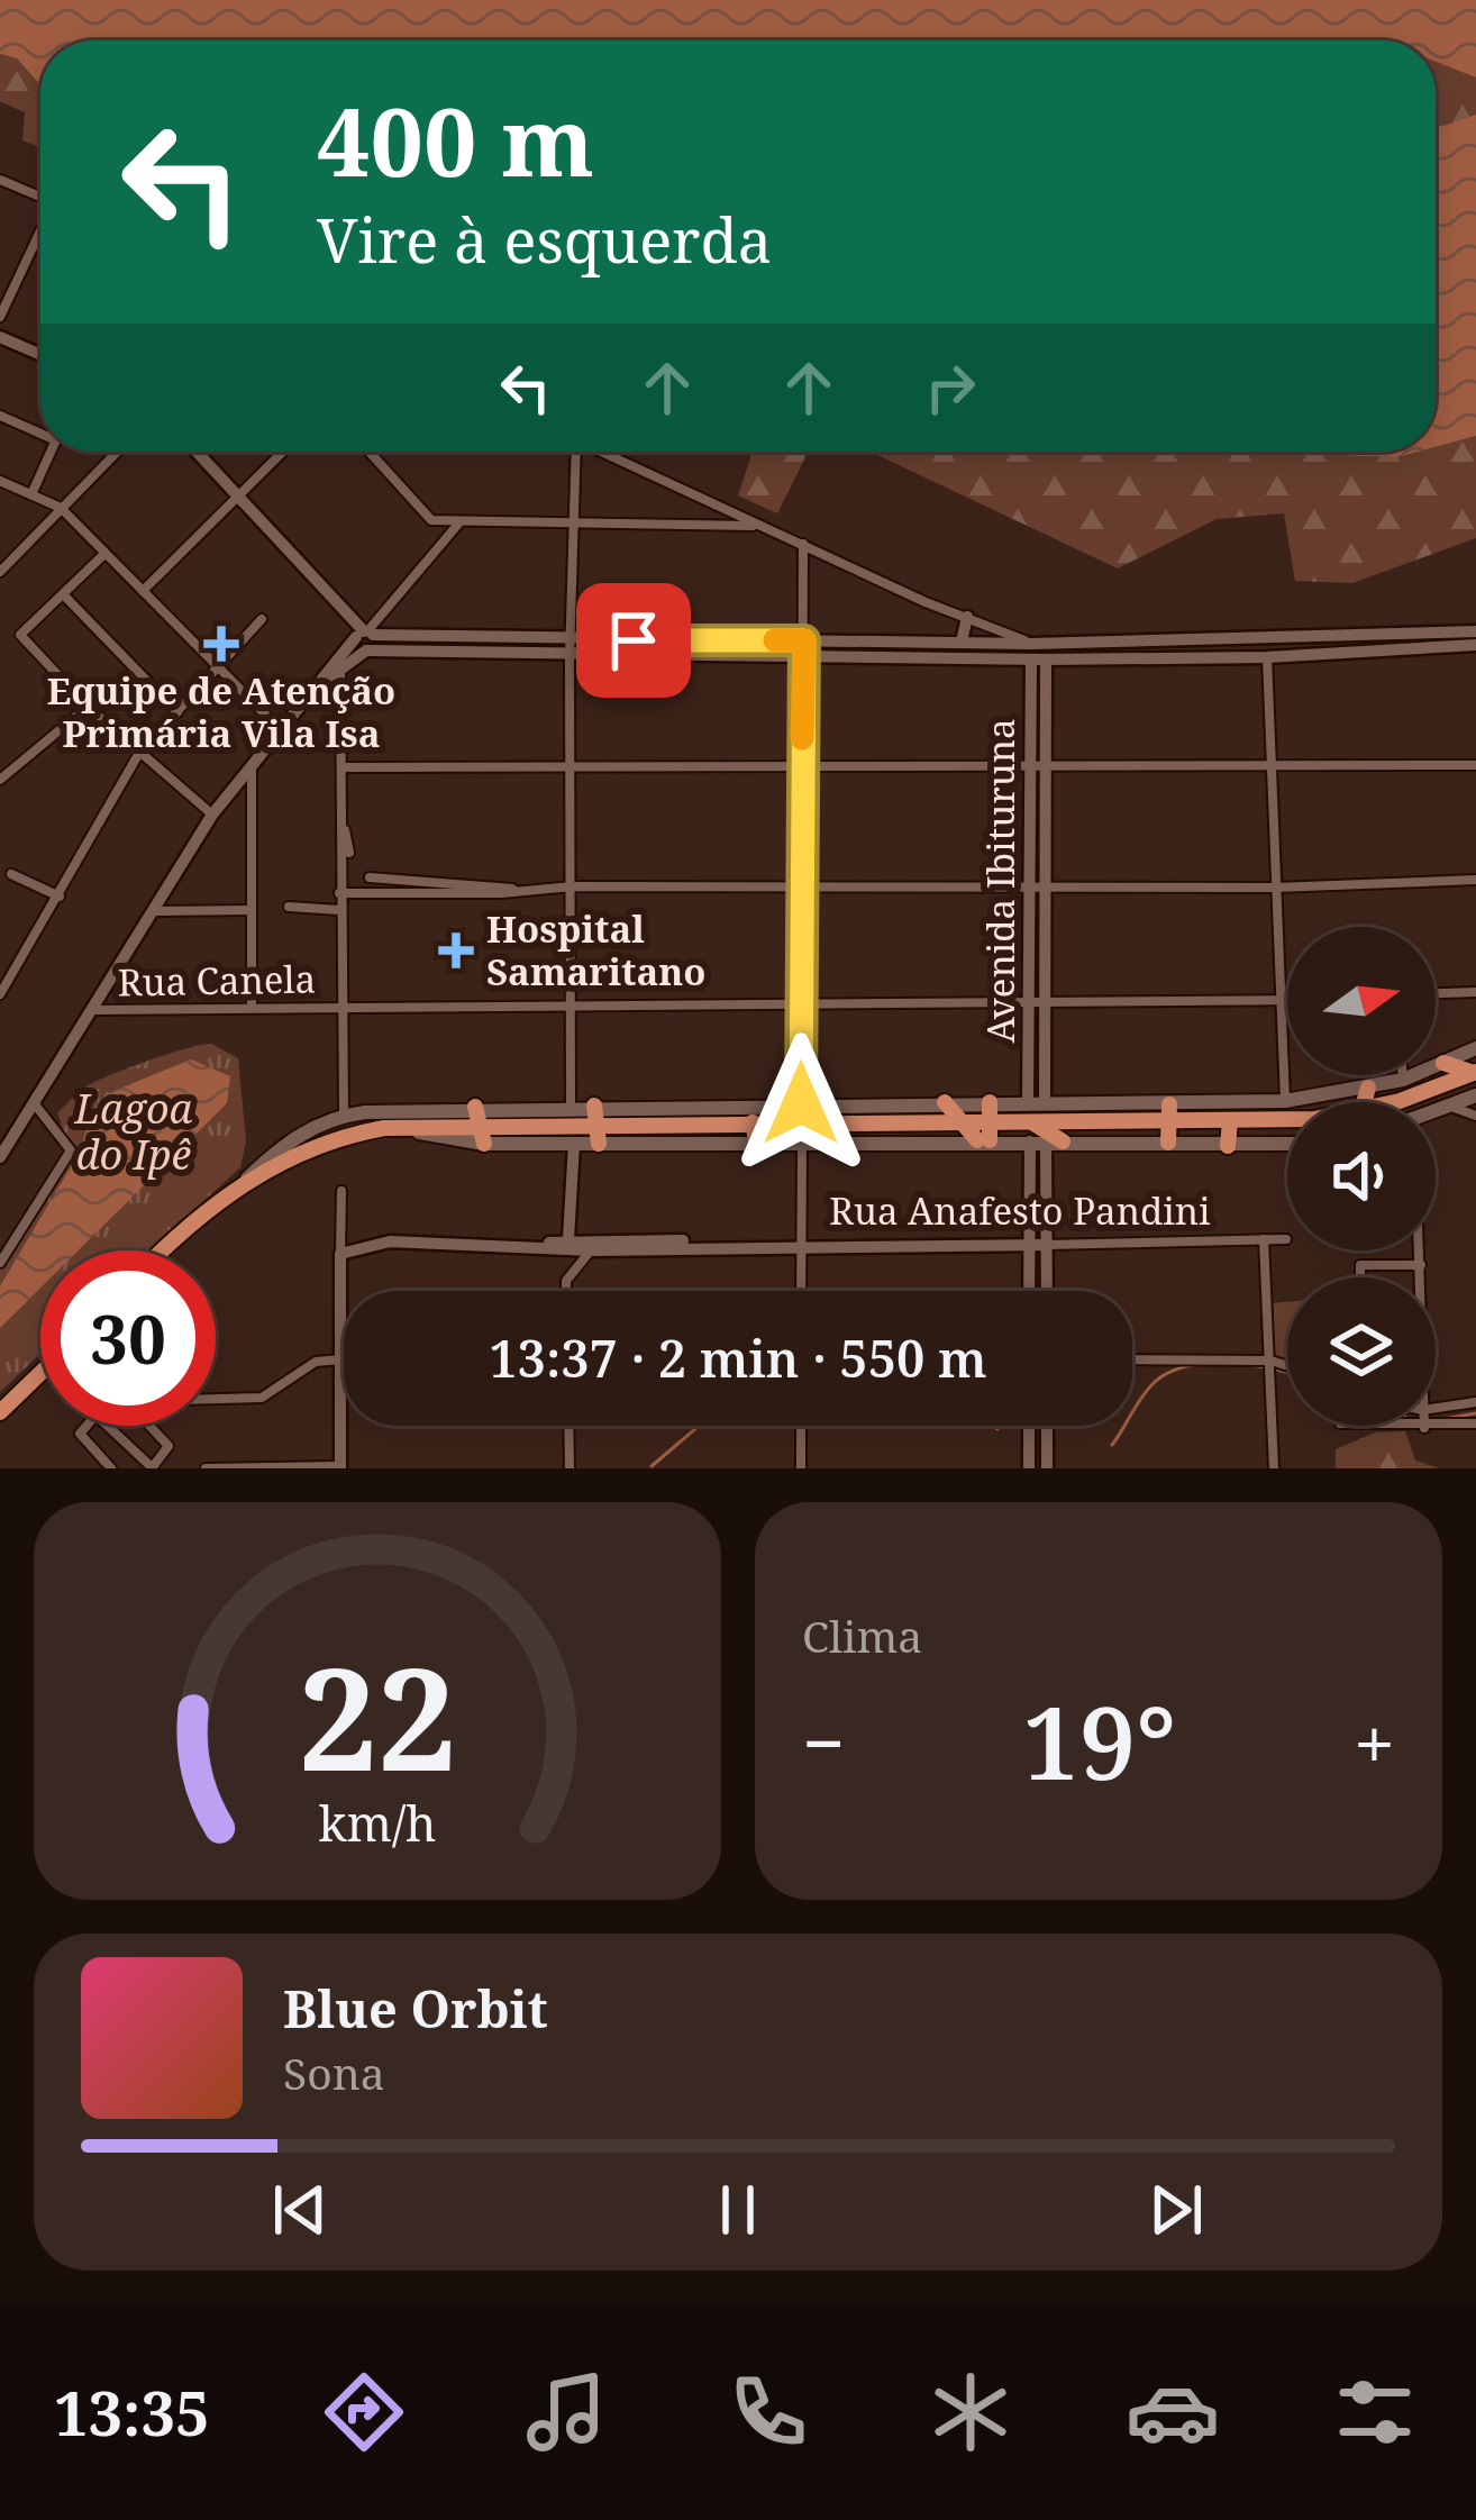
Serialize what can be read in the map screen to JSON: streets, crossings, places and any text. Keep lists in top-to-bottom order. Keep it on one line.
{"streets":{"street":["Avenida Ibituruna","Rua Canela","Rua Anafesto Pandini"]},"crossings":[["Avenida Ibituruna","Rua Canela"]],"water":["Lagoa do Ipê"],"places":{"health":["Equipe de Atenção Primária Vila Isa","Hospital Samaritano"]},"north":"right","page":{"turn":["400 m","Vire à esquerda"],"limit":"30","trip":"13:37 · 2 min · 550 m","tile":"Clima","heat":["−","19°","+"],"song":["Blue Orbit","Sona"],"tabs":"13:35","gauge":["22","km/h"]}}
